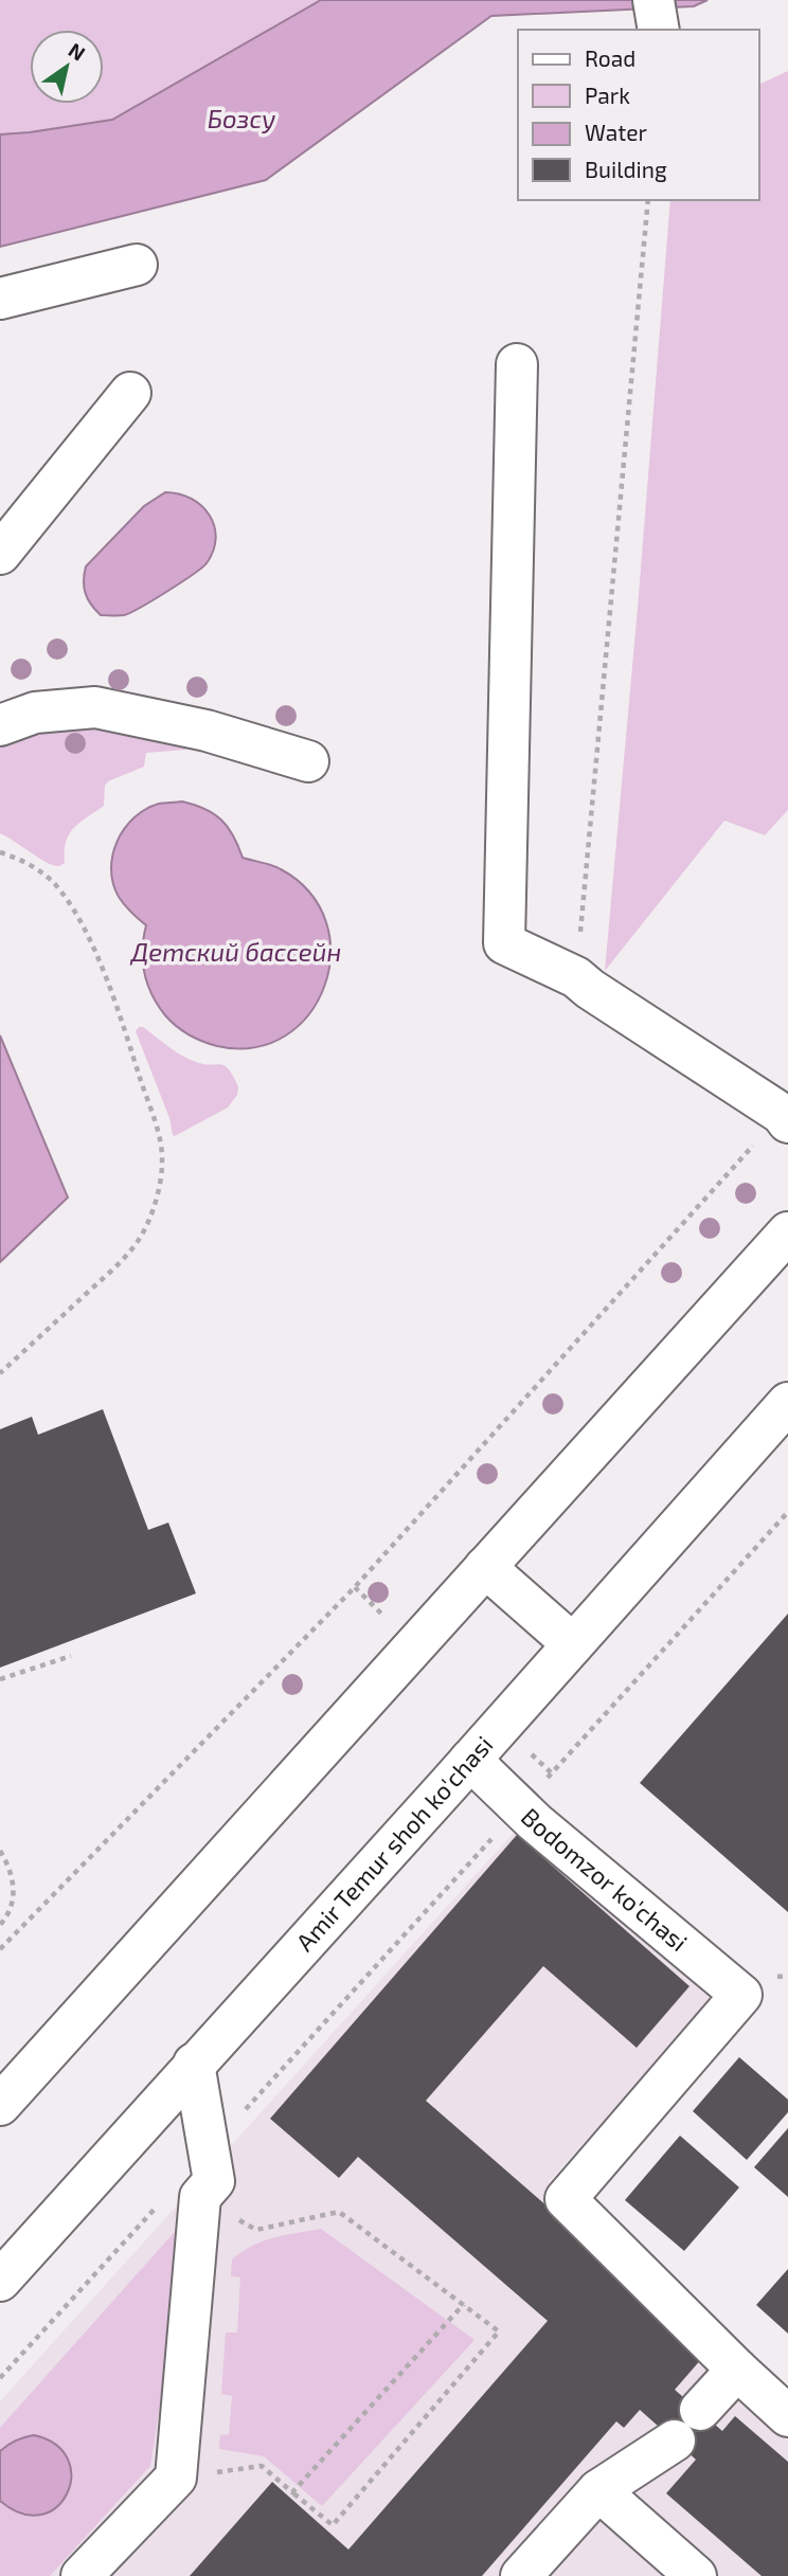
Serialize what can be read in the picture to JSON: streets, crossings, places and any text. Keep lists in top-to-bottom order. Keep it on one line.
{"streets":{"main road":["Amir Temur shoh ko'chasi","Bodomzor ko'chasi"]},"crossings":[["Amir Temur shoh ko'chasi","Bodomzor ko'chasi"]],"water":["Бозсу","Детский бассейн"],"legend":["Road","Park","Water","Building"],"north":"top right"}
